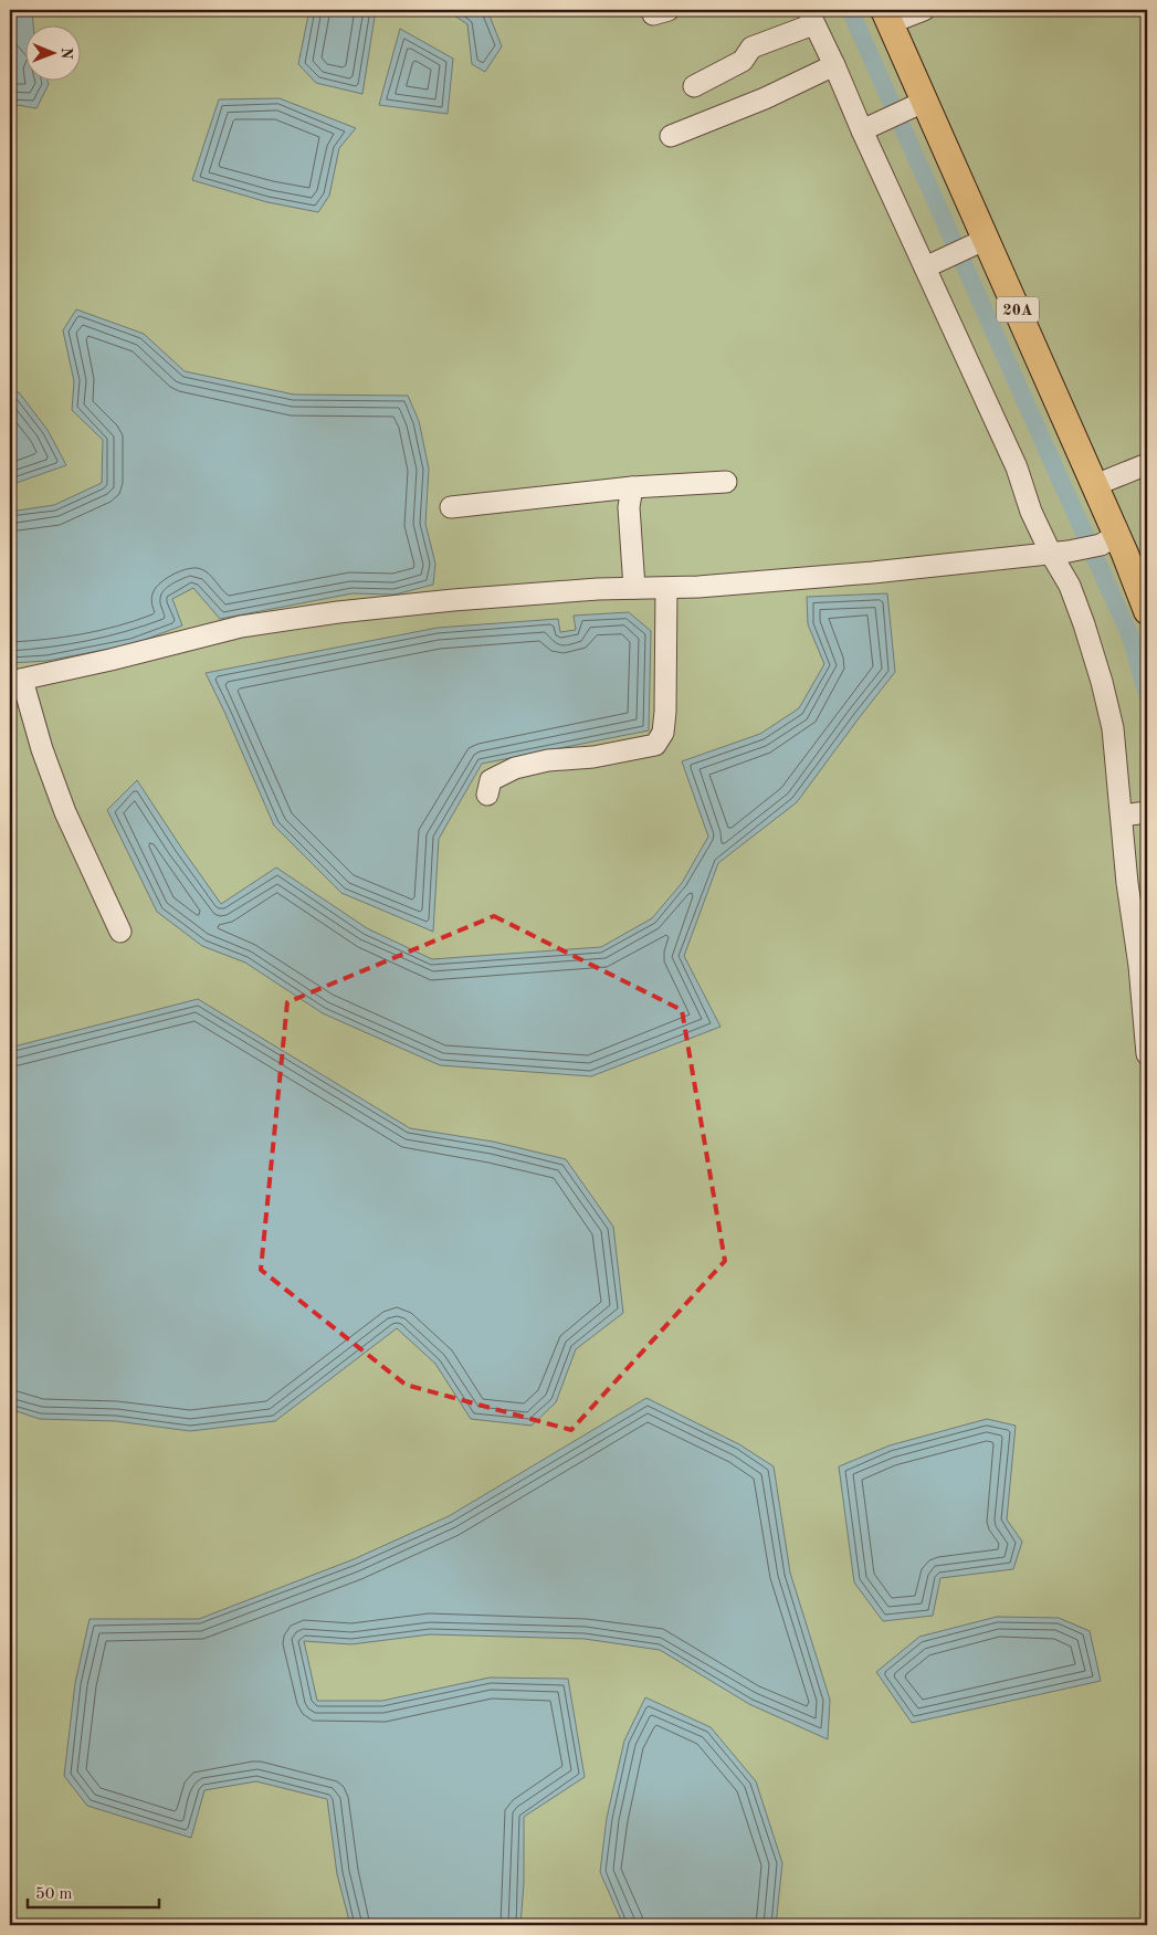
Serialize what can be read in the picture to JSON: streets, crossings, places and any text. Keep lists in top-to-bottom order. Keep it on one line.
{"streets":{"main road":["20A"]},"scale_bar":"50 m","north":"right"}
